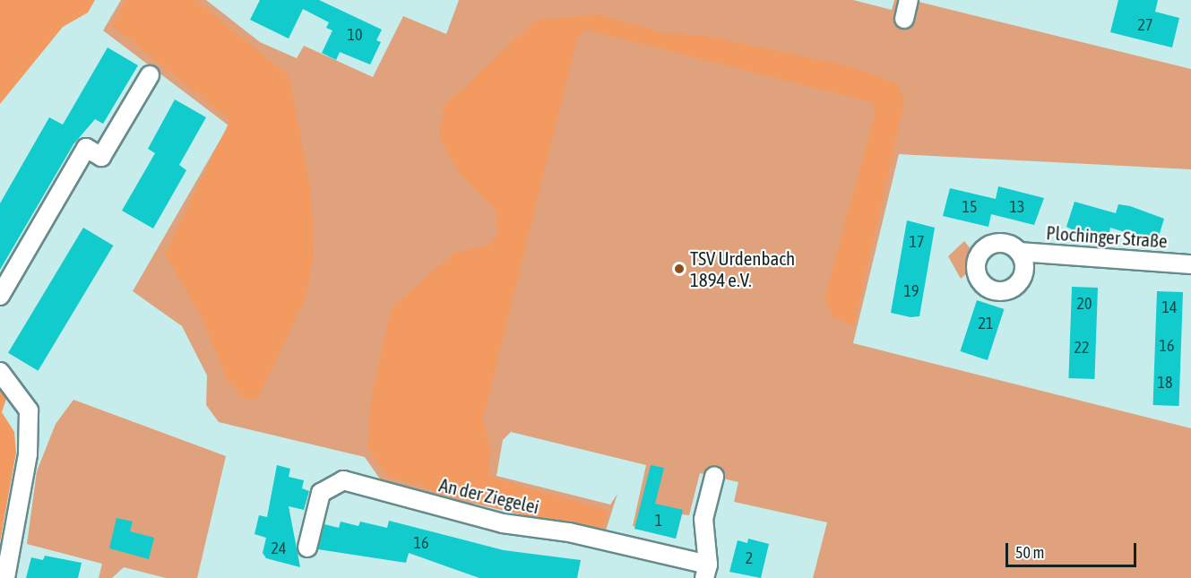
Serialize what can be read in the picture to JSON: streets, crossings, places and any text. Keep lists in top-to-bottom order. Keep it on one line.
{"streets":{"street":["Plochinger Straße","An der Ziegelei"]},"places":["TSV Urdenbach 1894 e.V."],"house_numbers":["27","10","15","13","17","19","20","14","21","16","22","18","1","16","24","2"],"scale_bar":"50 m"}
